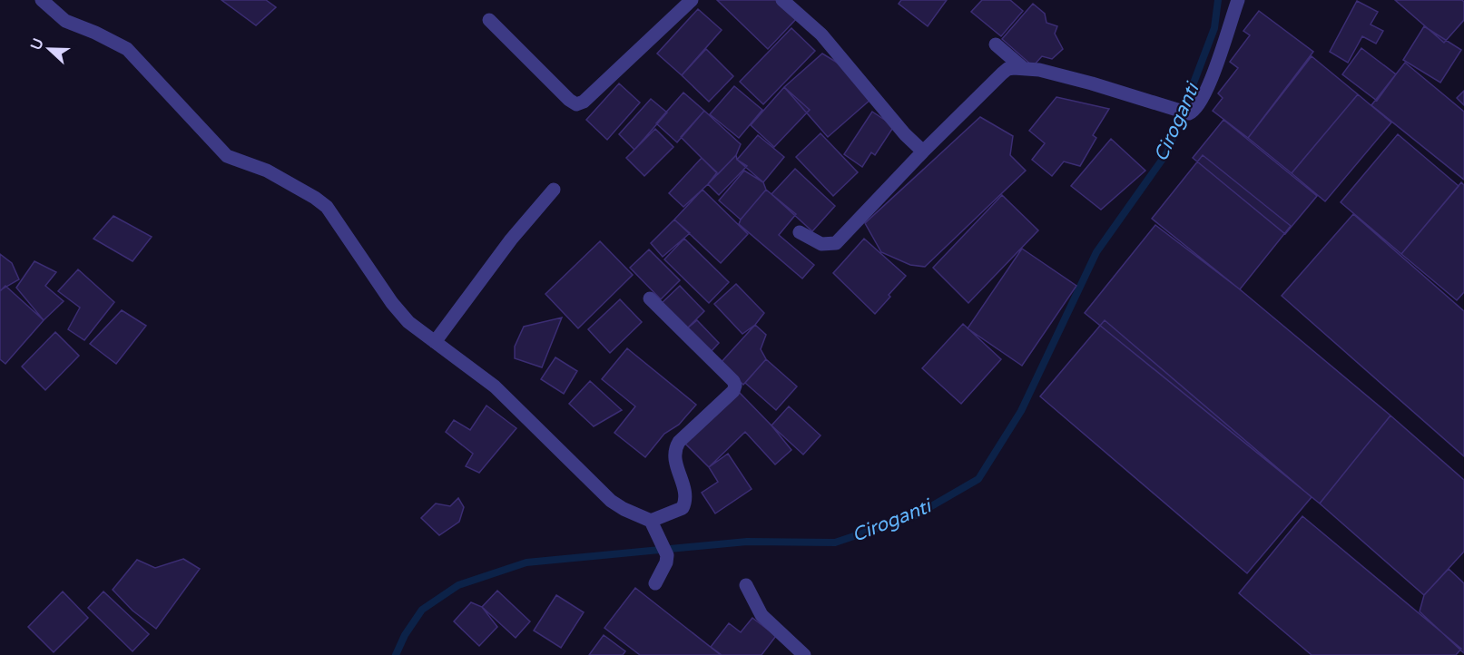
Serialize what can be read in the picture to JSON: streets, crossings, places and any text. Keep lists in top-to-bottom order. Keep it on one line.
{"water":["Ciroganti"],"north":"left"}
